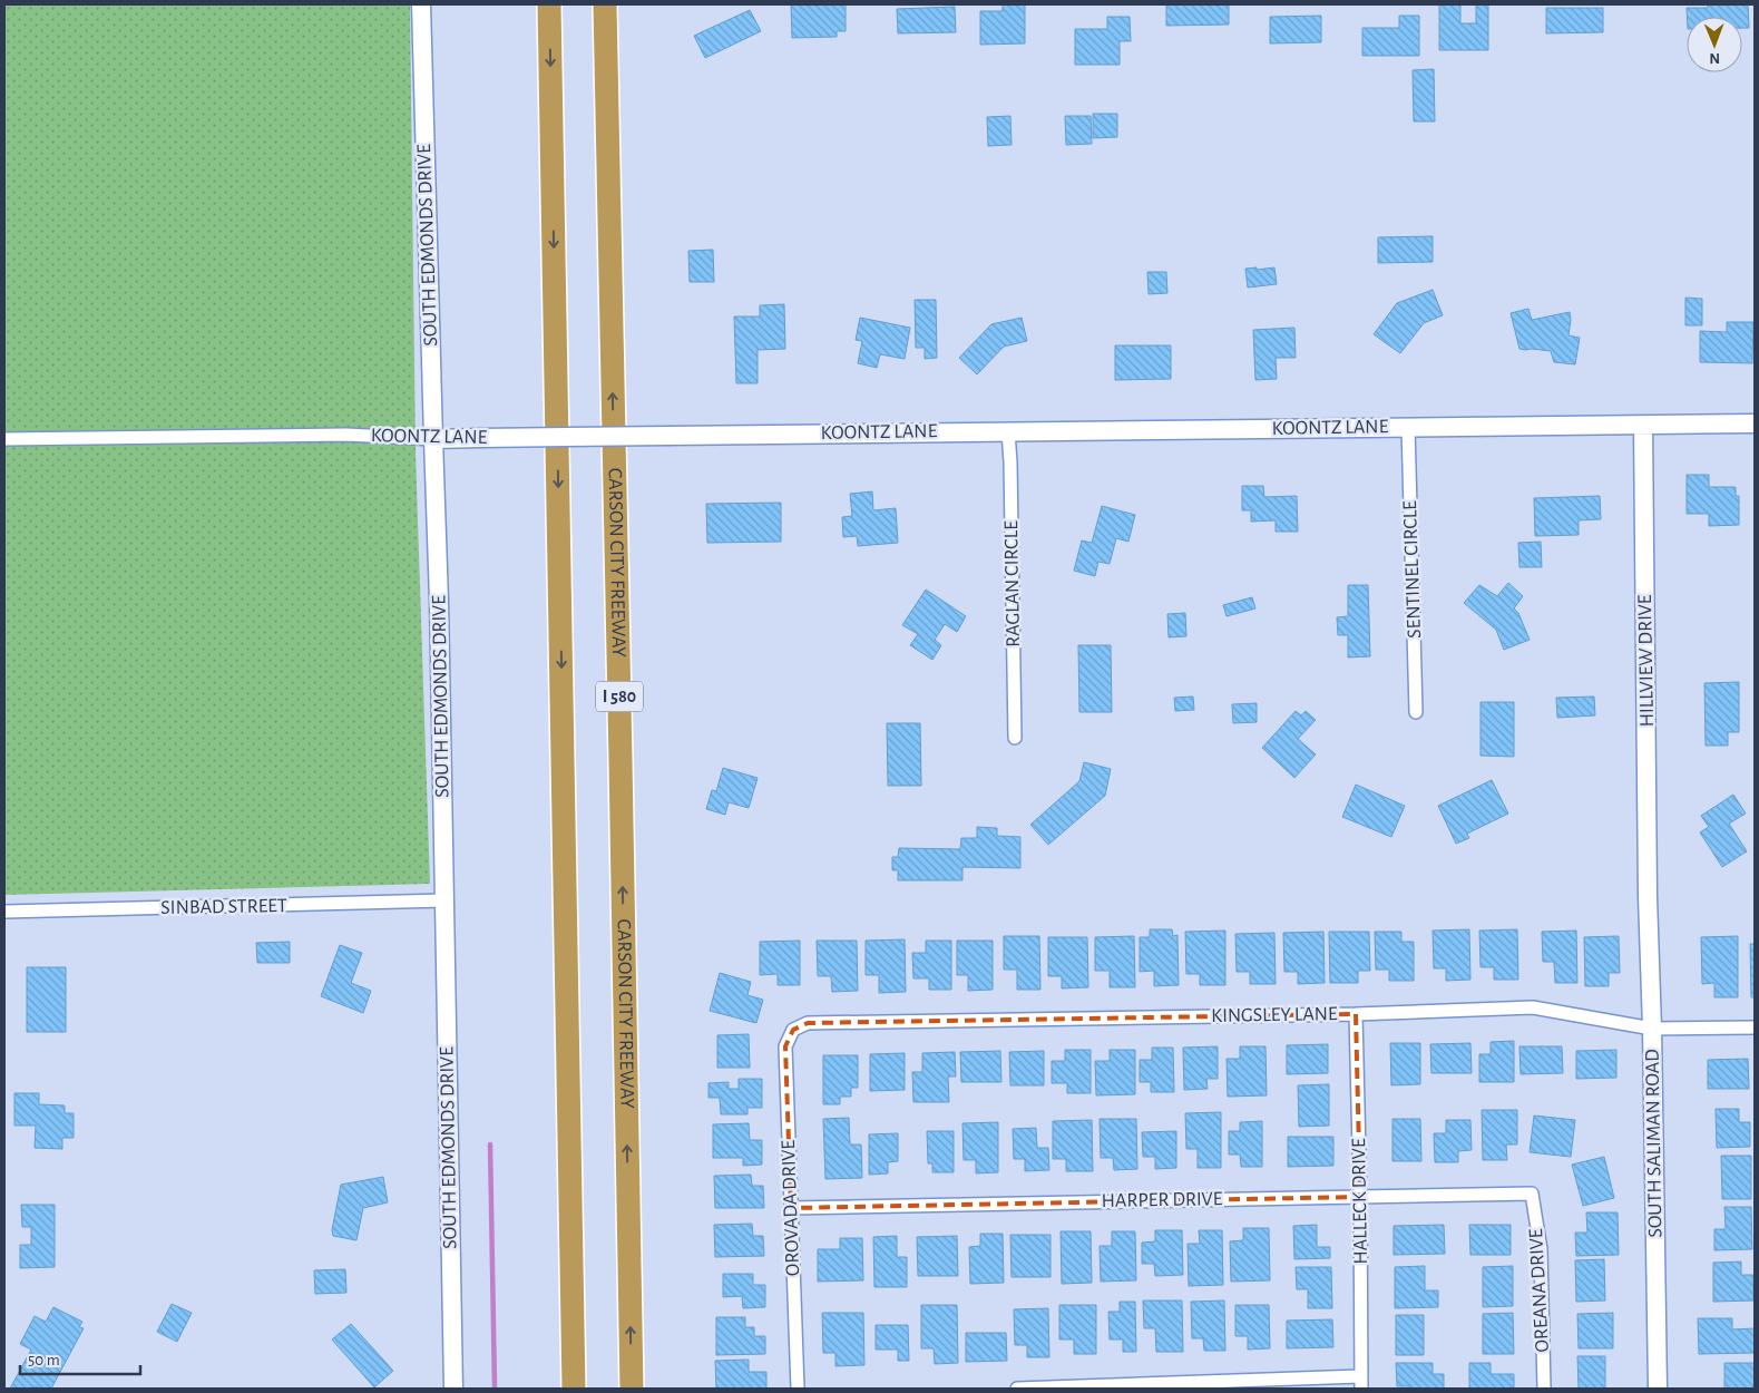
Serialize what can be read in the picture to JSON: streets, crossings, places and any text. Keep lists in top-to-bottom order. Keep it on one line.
{"streets":{"highway":["CARSON CITY FREEWAY","I 580"],"street":["SOUTH EDMONDS DRIVE","KOONTZ LANE","SENTINEL CIRCLE","RAGLAN CIRCLE","HILLVIEW DRIVE","SINBAD STREET","KINGSLEY LANE","SOUTH SALIMAN ROAD","HARPER DRIVE","HALLECK DRIVE","OROVADA DRIVE","OREANA DRIVE"]},"crossings":[["SOUTH EDMONDS DRIVE","KOONTZ LANE"],["SOUTH EDMONDS DRIVE","SINBAD STREET"],["KOONTZ LANE","SENTINEL CIRCLE"],["KOONTZ LANE","RAGLAN CIRCLE"],["KOONTZ LANE","HILLVIEW DRIVE"],["HILLVIEW DRIVE","SOUTH SALIMAN ROAD"],["KINGSLEY LANE","SOUTH SALIMAN ROAD"],["KINGSLEY LANE","HALLECK DRIVE"],["KINGSLEY LANE","OROVADA DRIVE"],["HARPER DRIVE","HALLECK DRIVE"],["HARPER DRIVE","OROVADA DRIVE"],["HARPER DRIVE","OREANA DRIVE"]],"scale_bar":"50 m","north":"bottom"}
